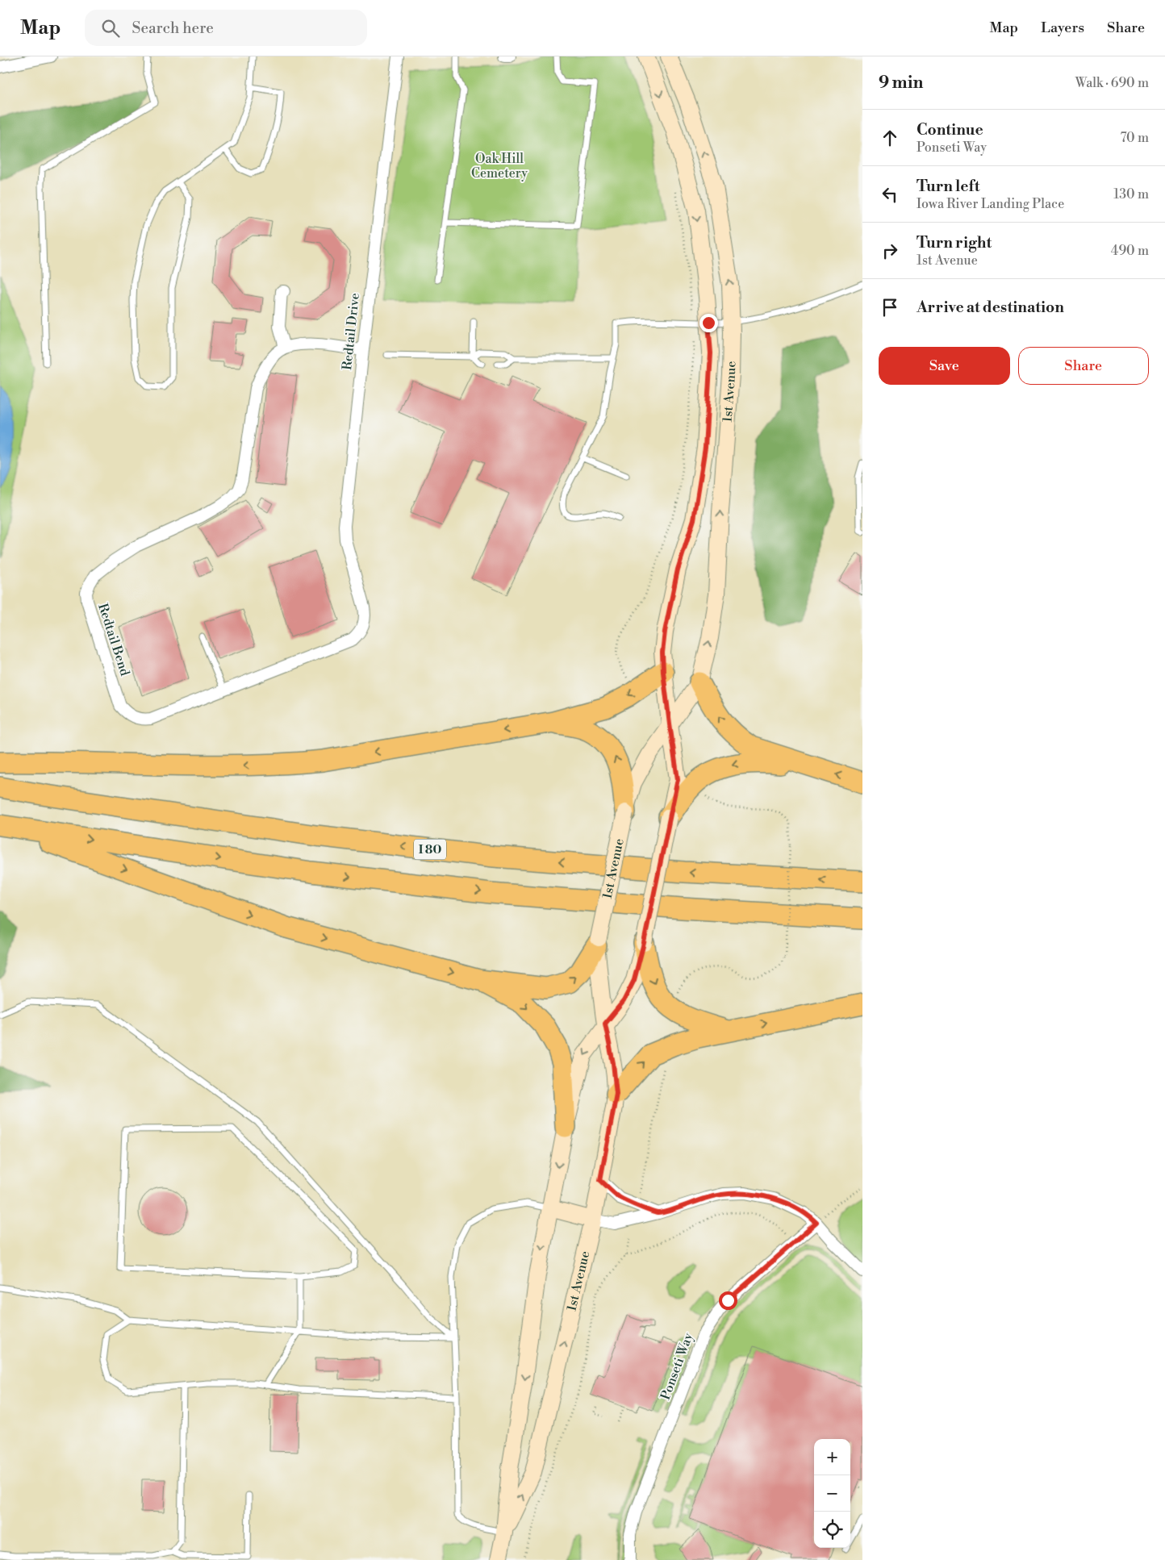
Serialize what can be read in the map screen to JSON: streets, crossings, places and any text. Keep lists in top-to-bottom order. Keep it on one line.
{"streets":{"highway":["I 80"],"main road":["1st Avenue"],"street":["Redtail Drive","Redtail Bend","Ponseti Way"]},"crossings":[["Redtail Drive","Redtail Bend"]],"parks":["Oak Hill Cemetery"],"page":{"header":"Map","search":"Search here","nav":["Map","Layers","Share"],"heading":["9 min","Walk · 690 m"],"list":[["Continue","Ponseti Way","70 m"],["Turn left","Iowa River Landing Place","130 m"],["Turn right","1st Avenue","490 m"],"Arrive at destination"],"buttons":["Save","Share"],"map_buttons":["+","−"]}}
